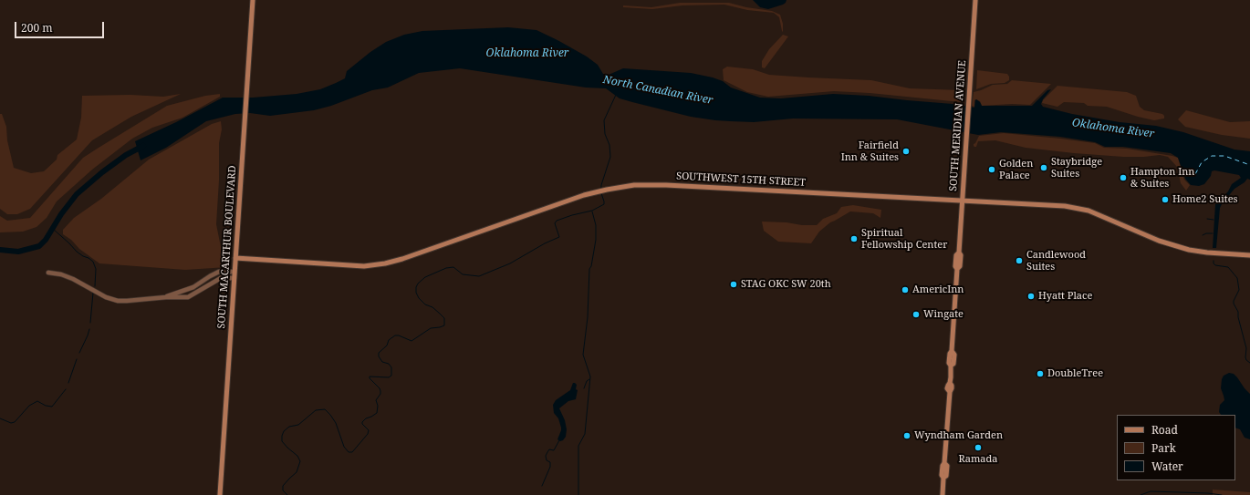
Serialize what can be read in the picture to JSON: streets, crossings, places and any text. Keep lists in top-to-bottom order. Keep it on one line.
{"streets":{"main road":["SOUTH MERIDIAN AVENUE","SOUTHWEST 15TH STREET","SOUTH MACARTHUR BOULEVARD"]},"crossings":[["SOUTH MERIDIAN AVENUE","SOUTHWEST 15TH STREET"],["SOUTHWEST 15TH STREET","SOUTH MACARTHUR BOULEVARD"]],"water":["Oklahoma River","North Canadian River"],"places":["Fairfield Inn & Suites","Staybridge Suites","Golden Palace","Hampton Inn & Suites","Home2 Suites","Spiritual Fellowship Center","Candlewood Suites","STAG OKC SW 20th","AmericInn","Hyatt Place","Wingate","DoubleTree","Wyndham Garden","Ramada"],"legend":["Road","Park","Water"],"scale_bar":"200 m"}
